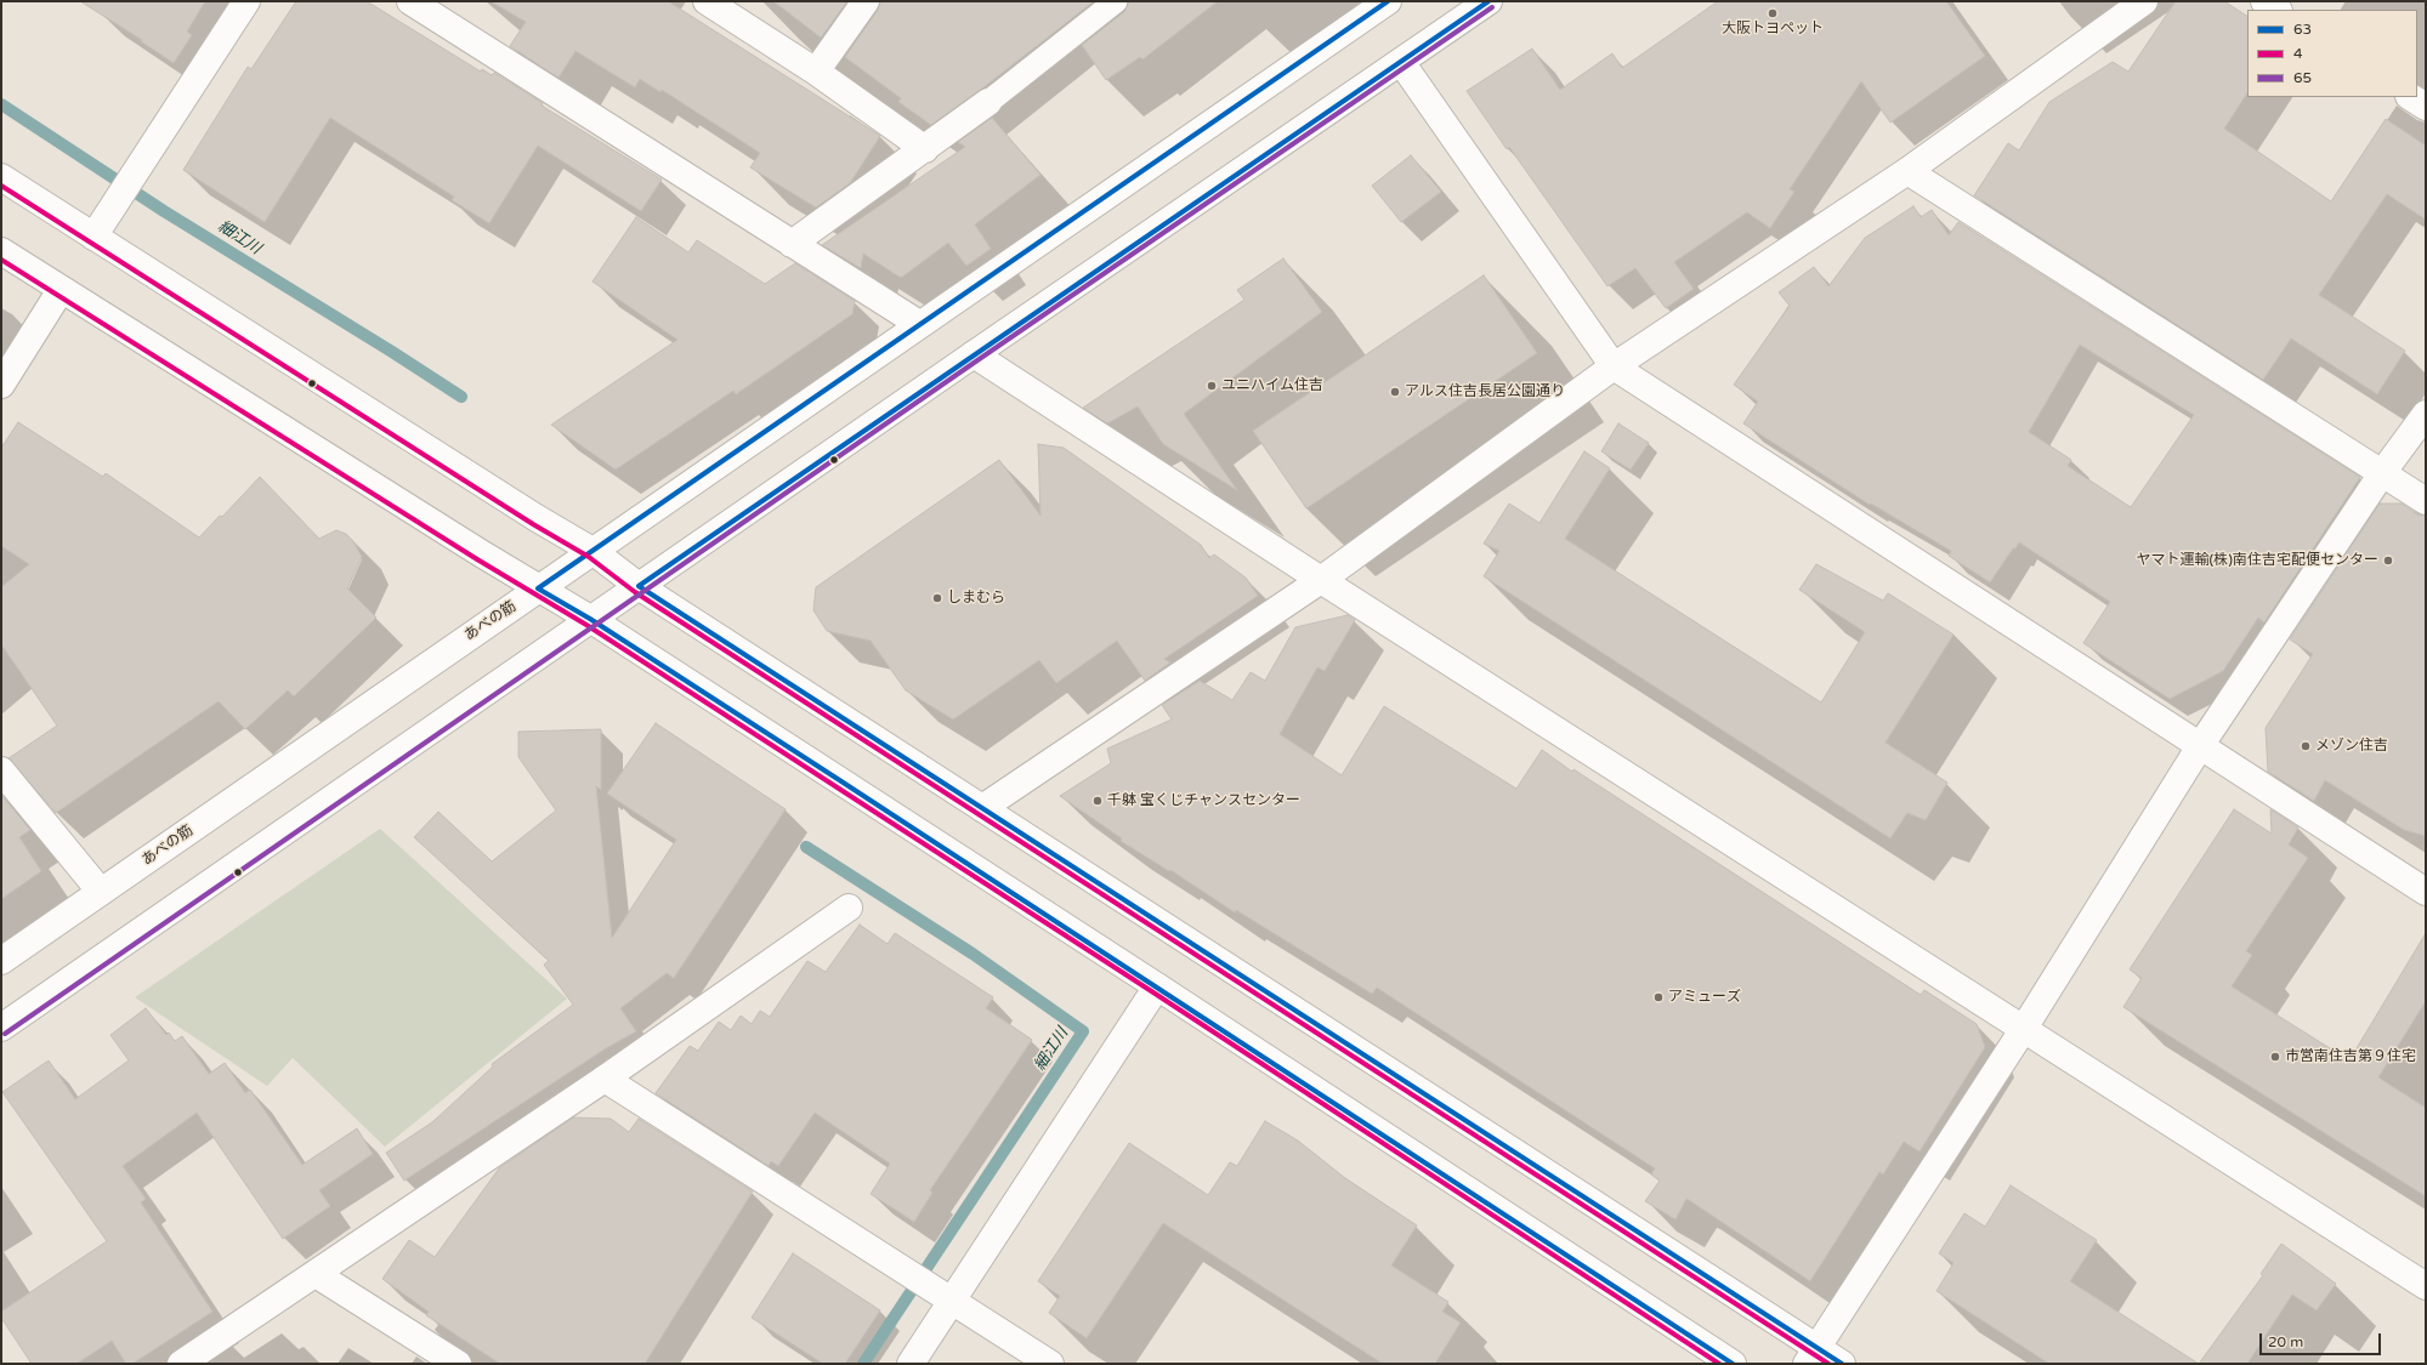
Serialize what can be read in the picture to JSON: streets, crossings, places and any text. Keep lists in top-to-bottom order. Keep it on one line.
{"streets":{"main road":["あべの筋"]},"water":["細江川"],"places":["大阪トヨペット","ユニハイム住吉","アルス住吉長居公園通り","ヤマト運輸(株)南住吉宅配便センター","しまむら","メゾン住吉","千躰 宝くじチャンスセンター","アミューズ","市営南住吉第９住宅"],"lines":["transit line 63","transit line 65","transit line 4"],"legend":["63","4","65"],"scale_bar":"20 m"}
